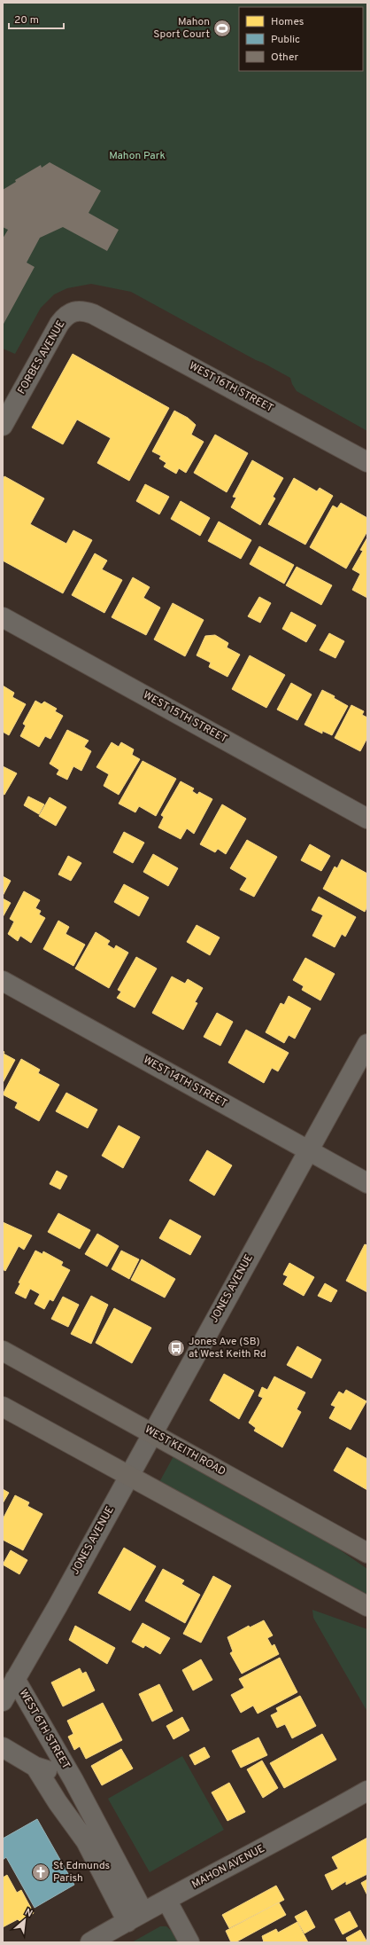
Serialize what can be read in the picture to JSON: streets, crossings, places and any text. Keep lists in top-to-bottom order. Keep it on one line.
{"streets":{"main road":["WEST KEITH ROAD"],"street":["FORBES AVENUE","WEST 16TH STREET","WEST 15TH STREET","WEST 14TH STREET","JONES AVENUE","WEST 6TH STREET","MAHON AVENUE"]},"crossings":[["FORBES AVENUE","WEST 16TH STREET"],["WEST 14TH STREET","JONES AVENUE"],["JONES AVENUE","WEST KEITH ROAD"],["JONES AVENUE","WEST 6TH STREET"],["WEST 6TH STREET","MAHON AVENUE"]],"parks":["Mahon Park"],"places":{"sports":["Mahon Sport Court"],"bus stop":["Jones Ave (SB) at West Keith Rd"],"church":["St Edmunds Parish"]},"legend":["Homes","Public","Other"],"scale_bar":"20 m","north":"top right"}
